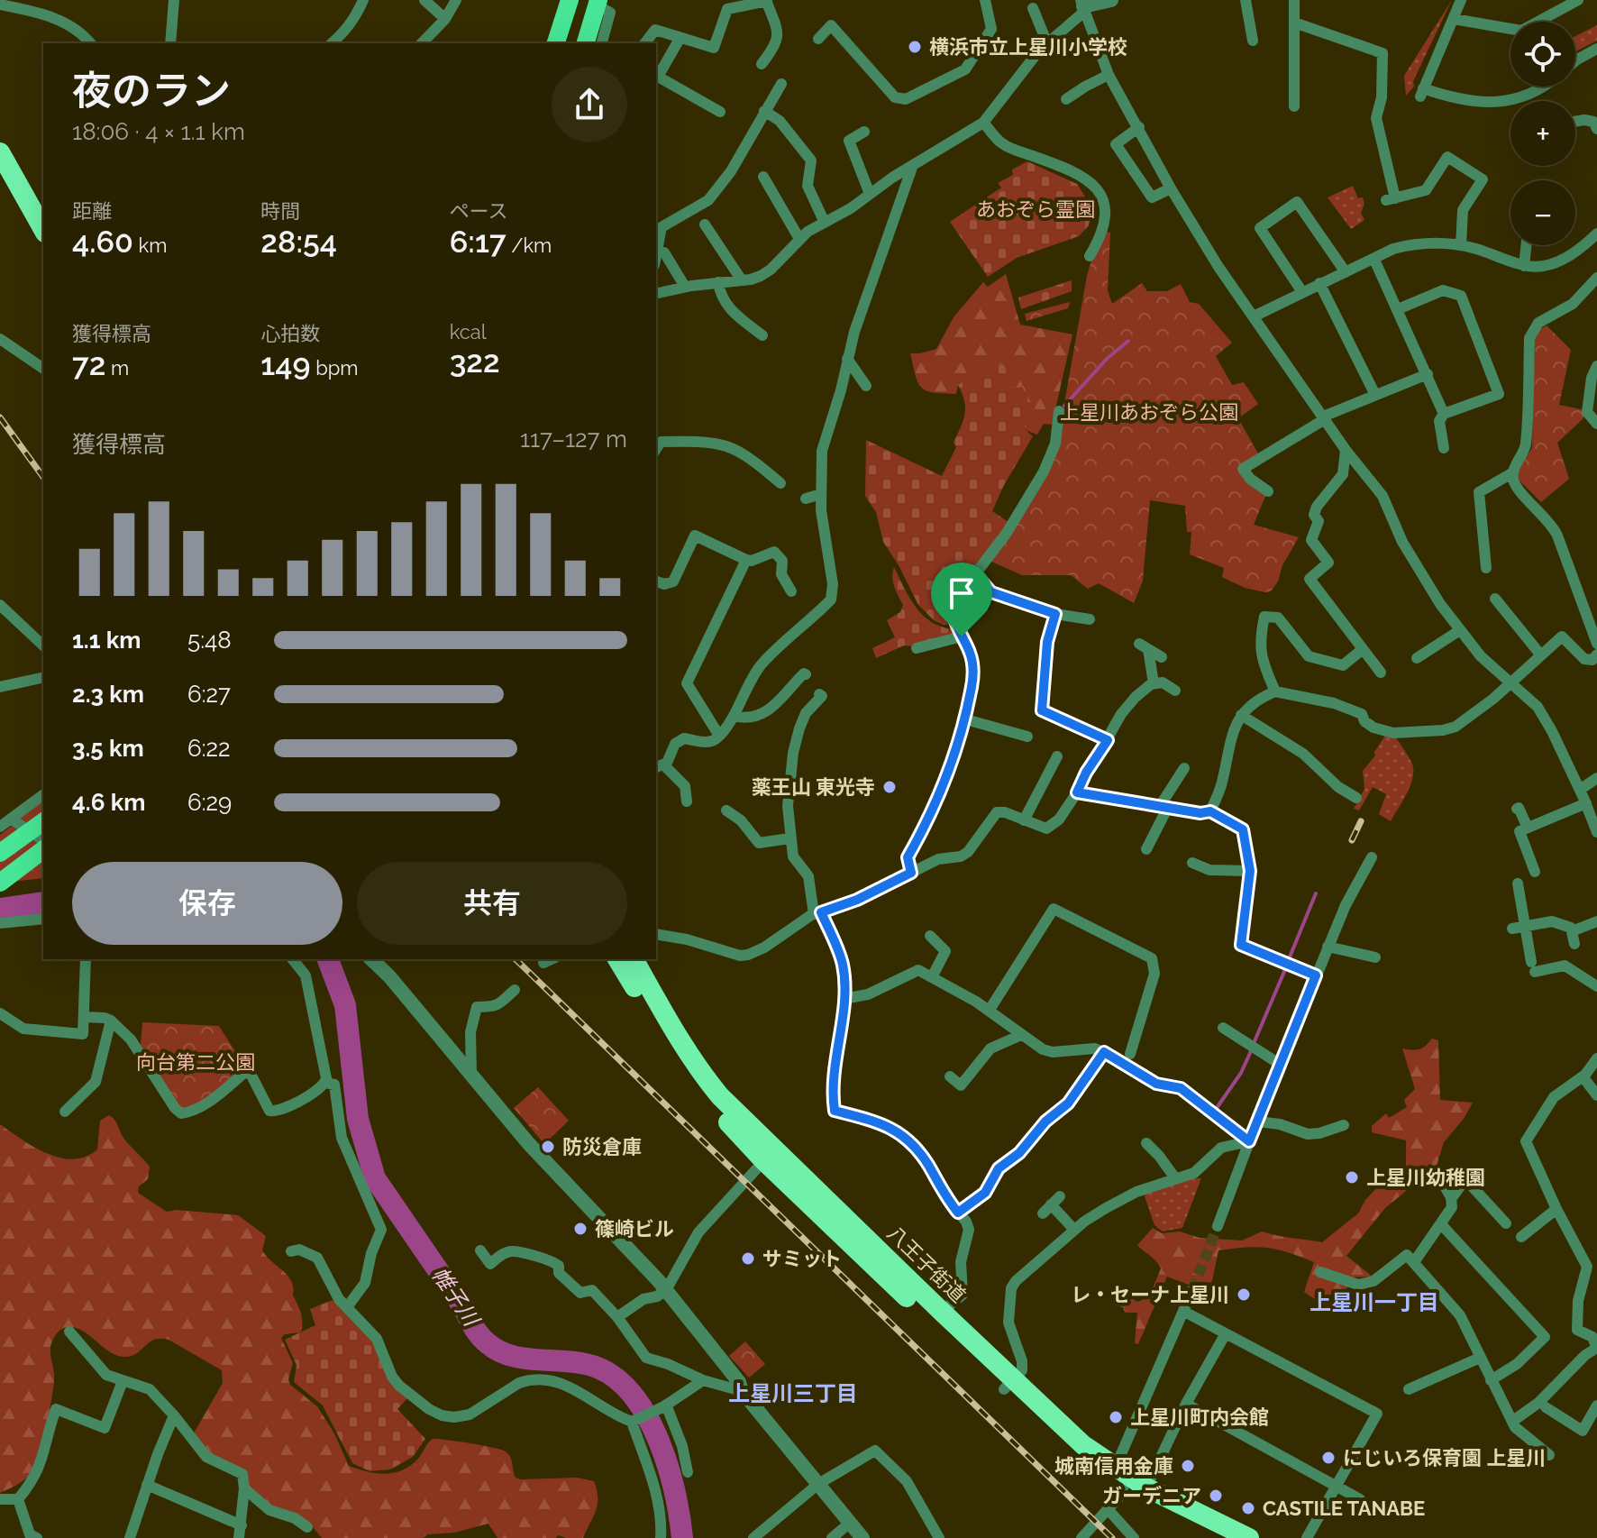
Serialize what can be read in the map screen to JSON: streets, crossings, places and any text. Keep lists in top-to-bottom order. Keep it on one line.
{"streets":{"highway":["八王子街道"]},"districts":["上星川一丁目","上星川三丁目"],"water":["帷子川"],"parks":["あおぞら霊園","上星川あおぞら公園","向台第二公園"],"places":["横浜市立上星川小学校","薬王山 東光寺","防災倉庫","上星川幼稚園","篠崎ビル","サミット","レ・セーナ上星川","上星川町内会館","にじいろ保育園 上星川","城南信用金庫","ガーデニア","CASTILE TANABE"],"page":{"map_buttons":["+","−"],"heading":["夜のラン","18:06 · 4 × 1.1 km"],"stats":[["距離","4.60 km"],["時間","28:54"],["ペース","6:17 /km"],["獲得標高","72 m"],["心拍数","149 bpm"],["kcal","322"]],"chart":["獲得標高","117–127 m"],"list":[{"name":"1.1 km","note":"5:48"},{"name":"2.3 km","note":"6:27"},{"name":"3.5 km","note":"6:22"},{"name":"4.6 km","note":"6:29"}],"buttons":["保存","共有"]}}
